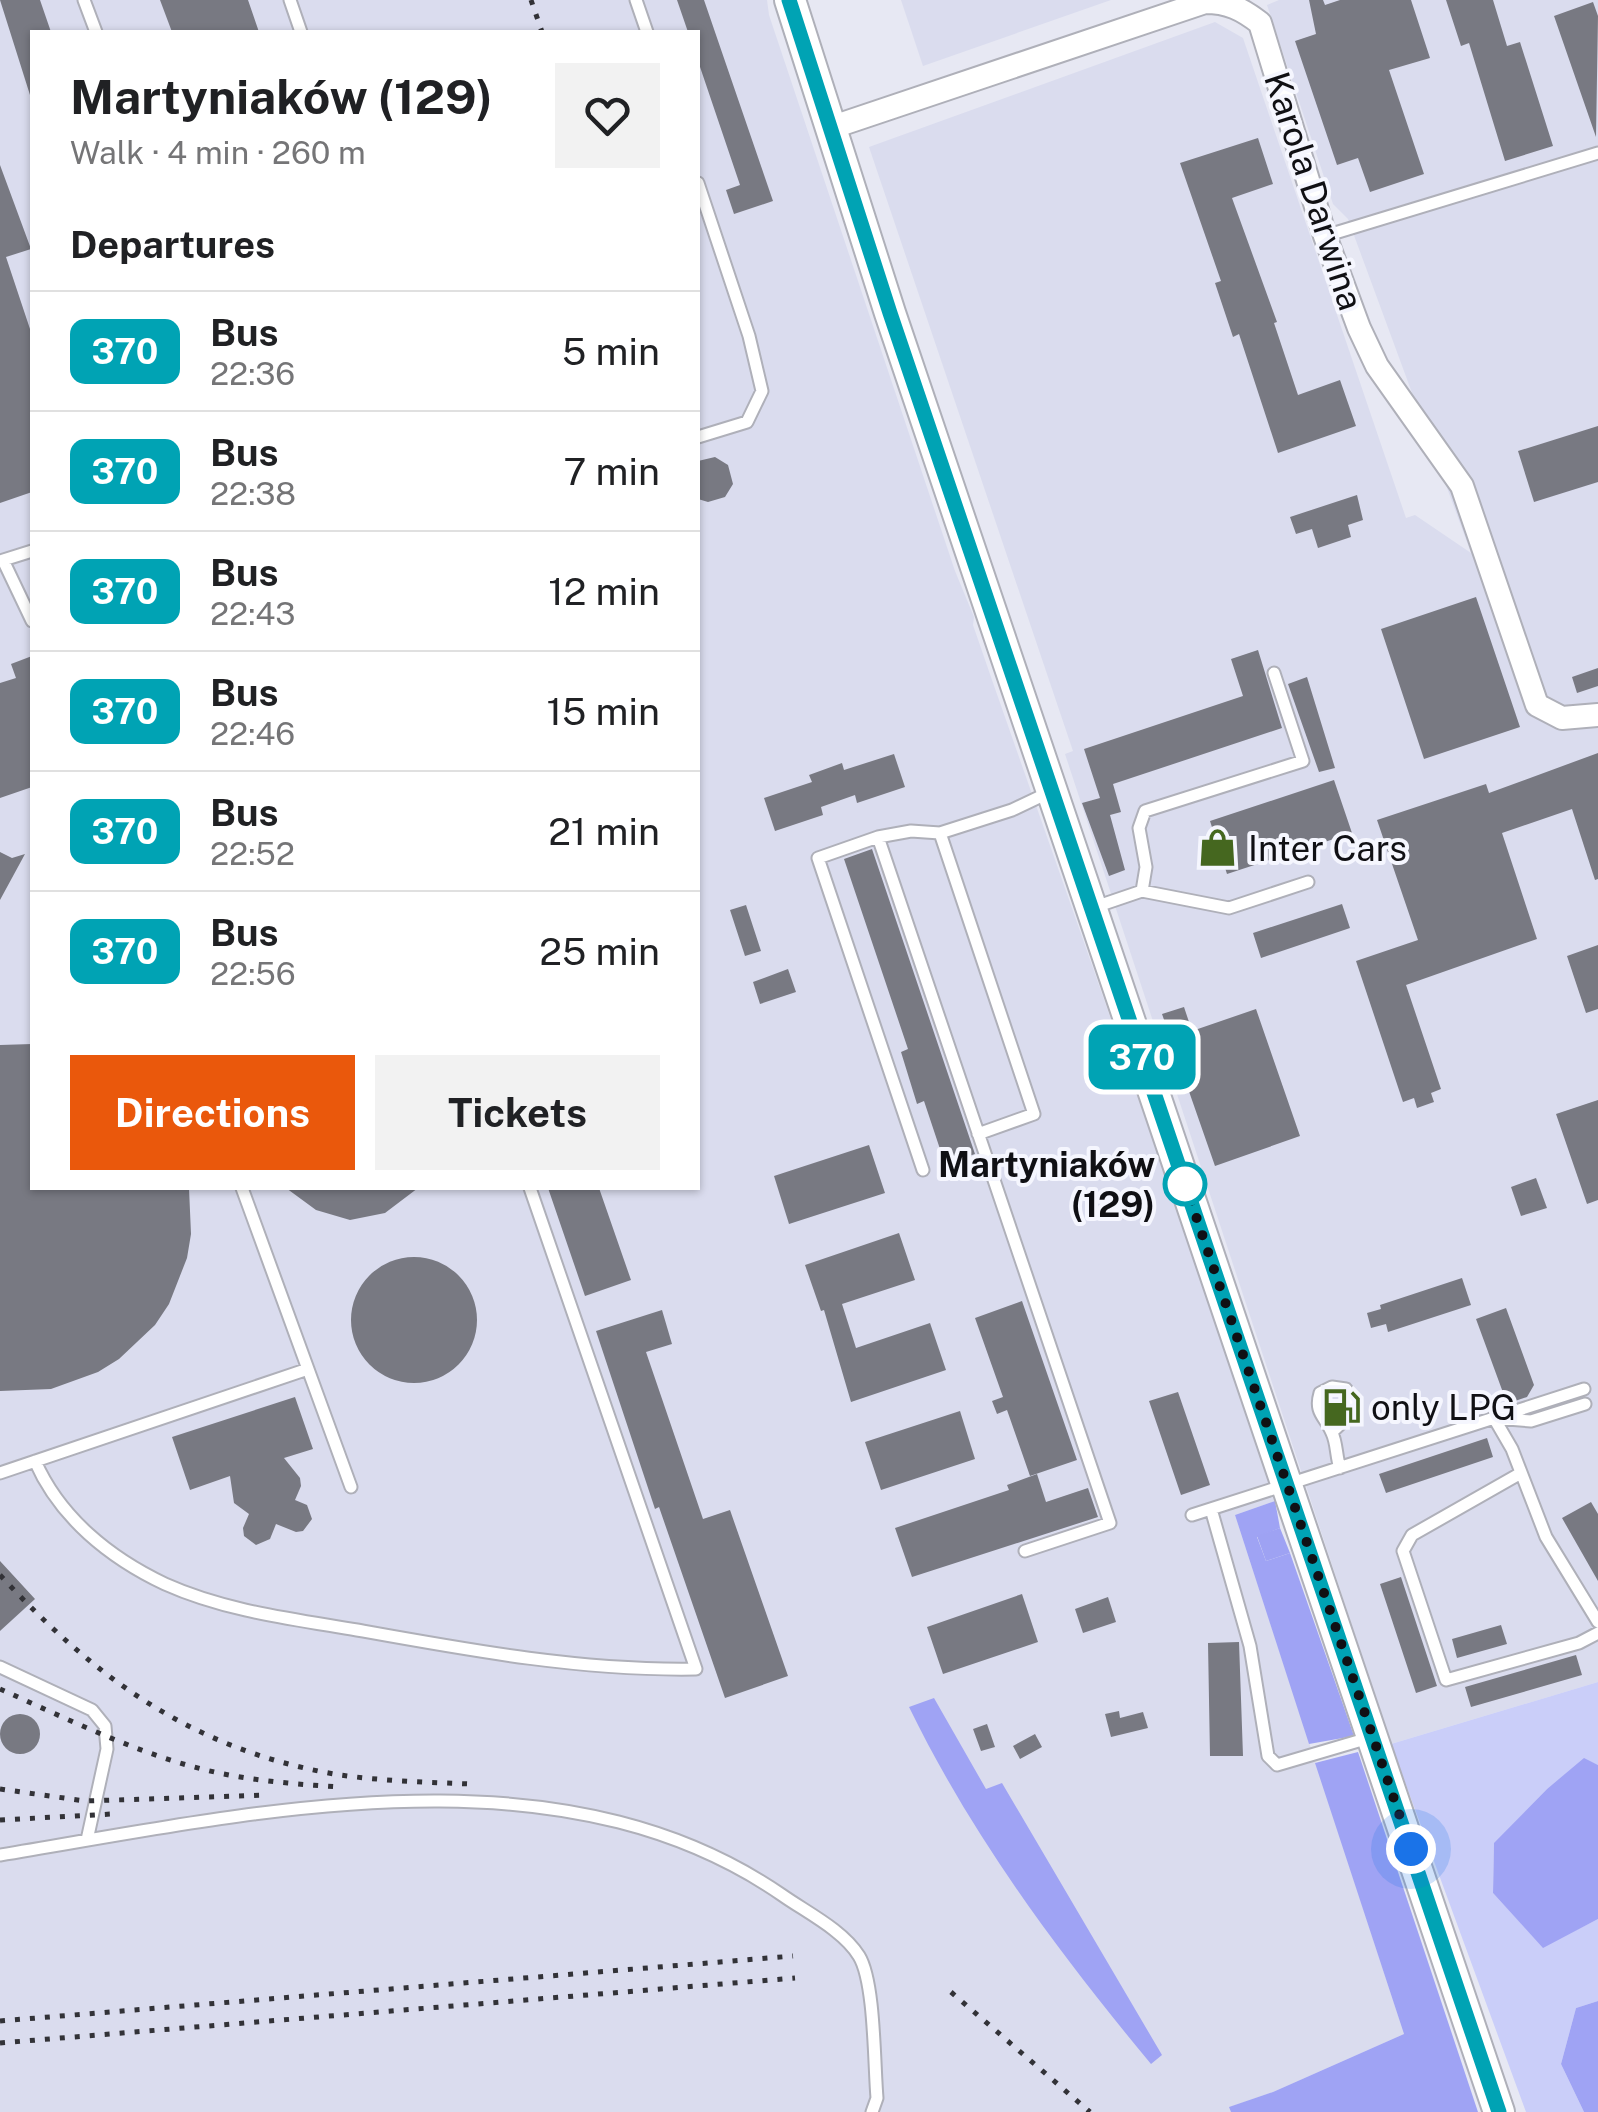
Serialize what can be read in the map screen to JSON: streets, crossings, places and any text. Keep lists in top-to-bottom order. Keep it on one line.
{"streets":{"street":["Karola Darwina"]},"places":{"shop":["Inter Cars"],"other":["Martyniaków (129)"],"fuel station":["only LPG"]},"lines":["bus line 370"],"page":{"on_map":"370","heading":[["Martyniaków (129)","Walk · 4 min · 260 m"],"Departures"],"list":[{"mark":"370","name":"Bus","note":"22:36","value":"5 min"},{"mark":"370","name":"Bus","note":"22:38","value":"7 min"},{"mark":"370","name":"Bus","note":"22:43","value":"12 min"},{"mark":"370","name":"Bus","note":"22:46","value":"15 min"},{"mark":"370","name":"Bus","note":"22:52","value":"21 min"},{"mark":"370","name":"Bus","note":"22:56","value":"25 min"}],"buttons":["Directions","Tickets"]}}
